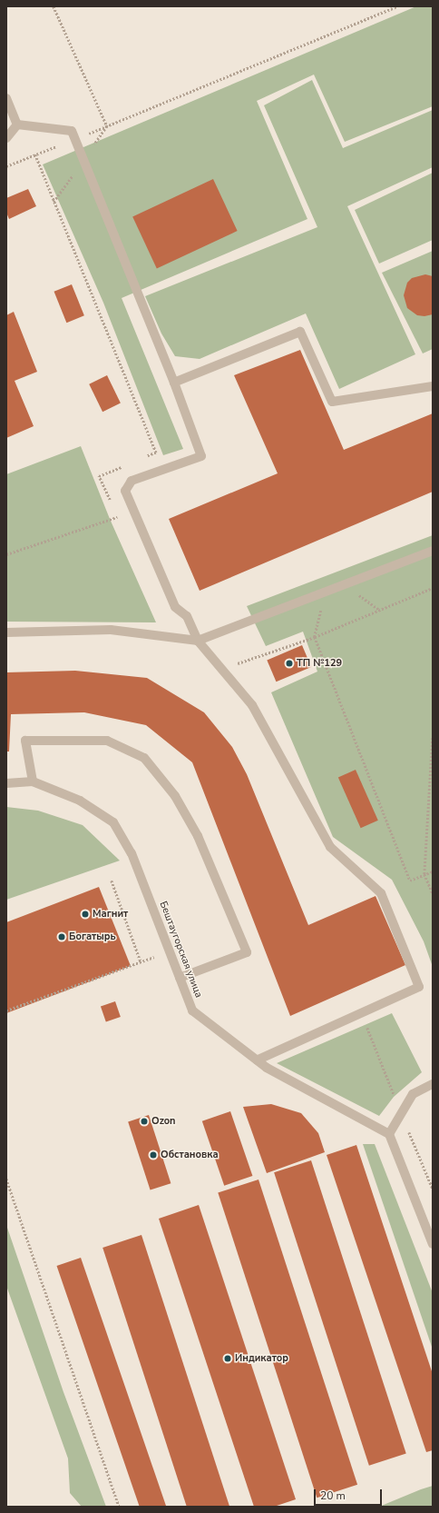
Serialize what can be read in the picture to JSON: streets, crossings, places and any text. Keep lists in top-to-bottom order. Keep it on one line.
{"streets":{"street":["Бештаугорская улица"]},"places":["ТП №129","Магнит","Богатырь","Ozon","Обстановка","Индикатор"],"scale_bar":"20 m"}
